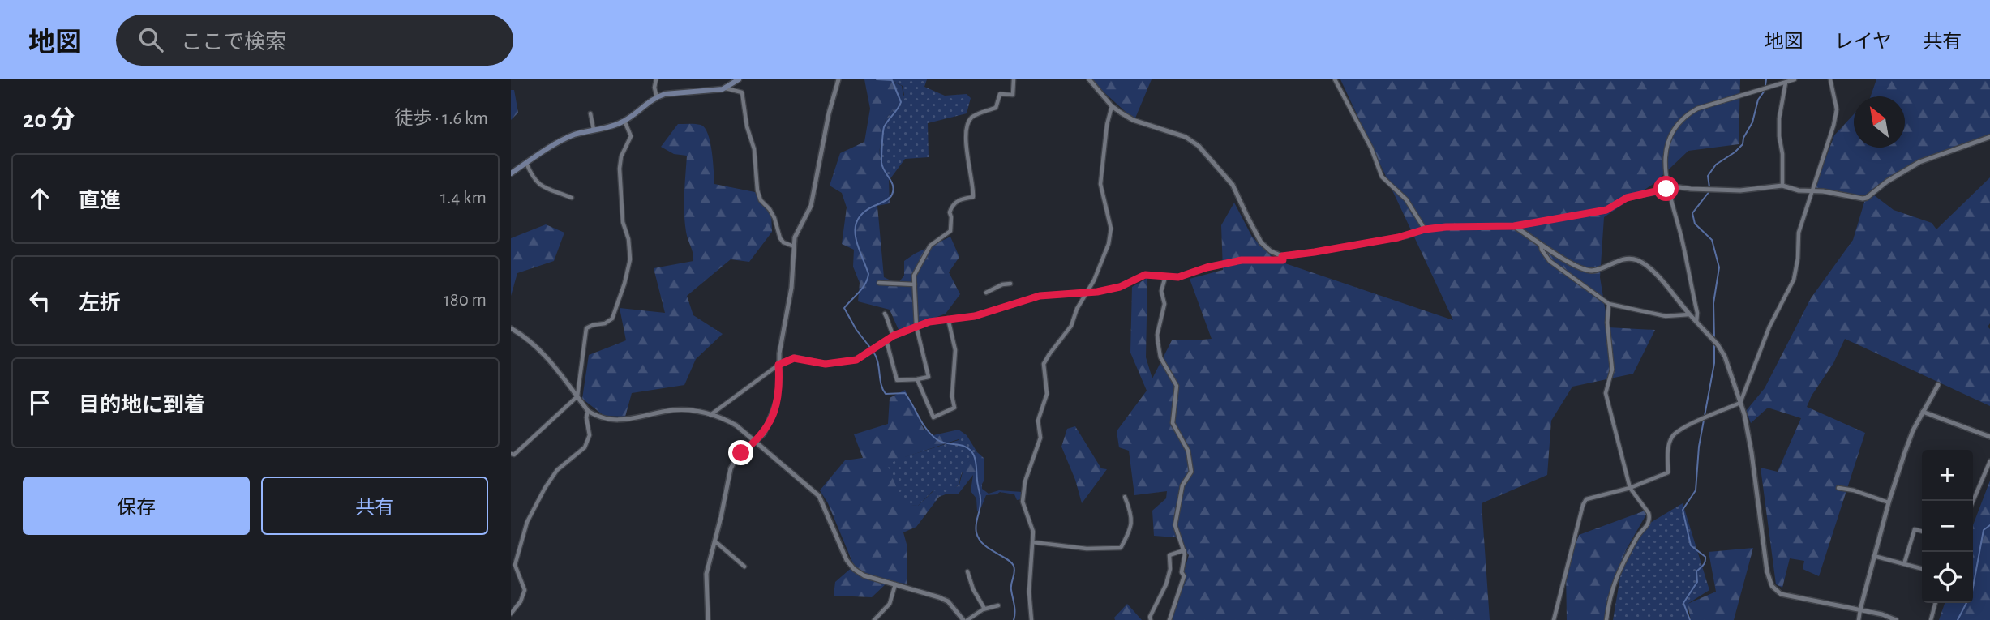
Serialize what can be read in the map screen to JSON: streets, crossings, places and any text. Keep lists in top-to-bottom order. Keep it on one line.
{"north":"top left","page":{"header":"地図","search":"ここで検索","nav":["地図","レイヤ","共有"],"heading":["20 分","徒歩 · 1.6 km"],"list":[["直進","1.4 km"],["左折","180 m"],"目的地に到着"],"map_buttons":["+","−"],"buttons":["保存","共有"]}}
